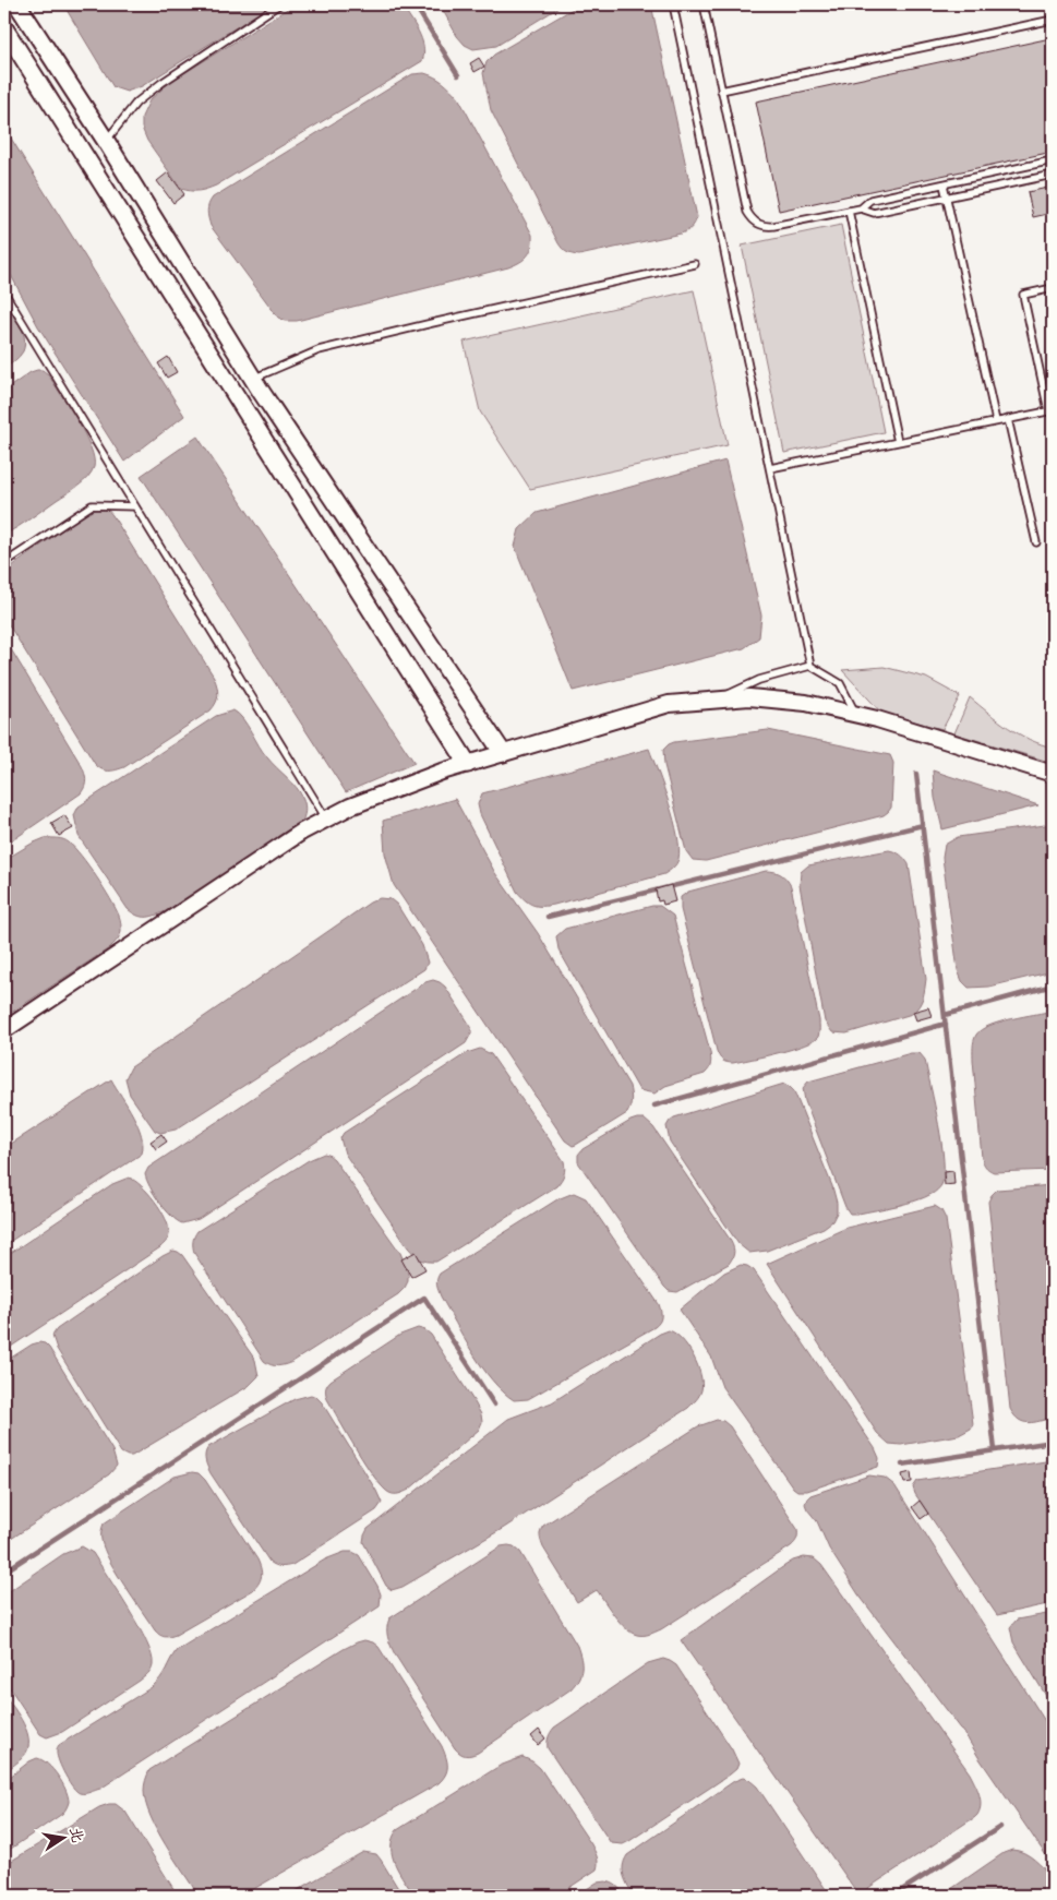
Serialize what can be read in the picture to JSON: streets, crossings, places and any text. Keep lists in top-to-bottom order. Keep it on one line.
{"north":"right"}
